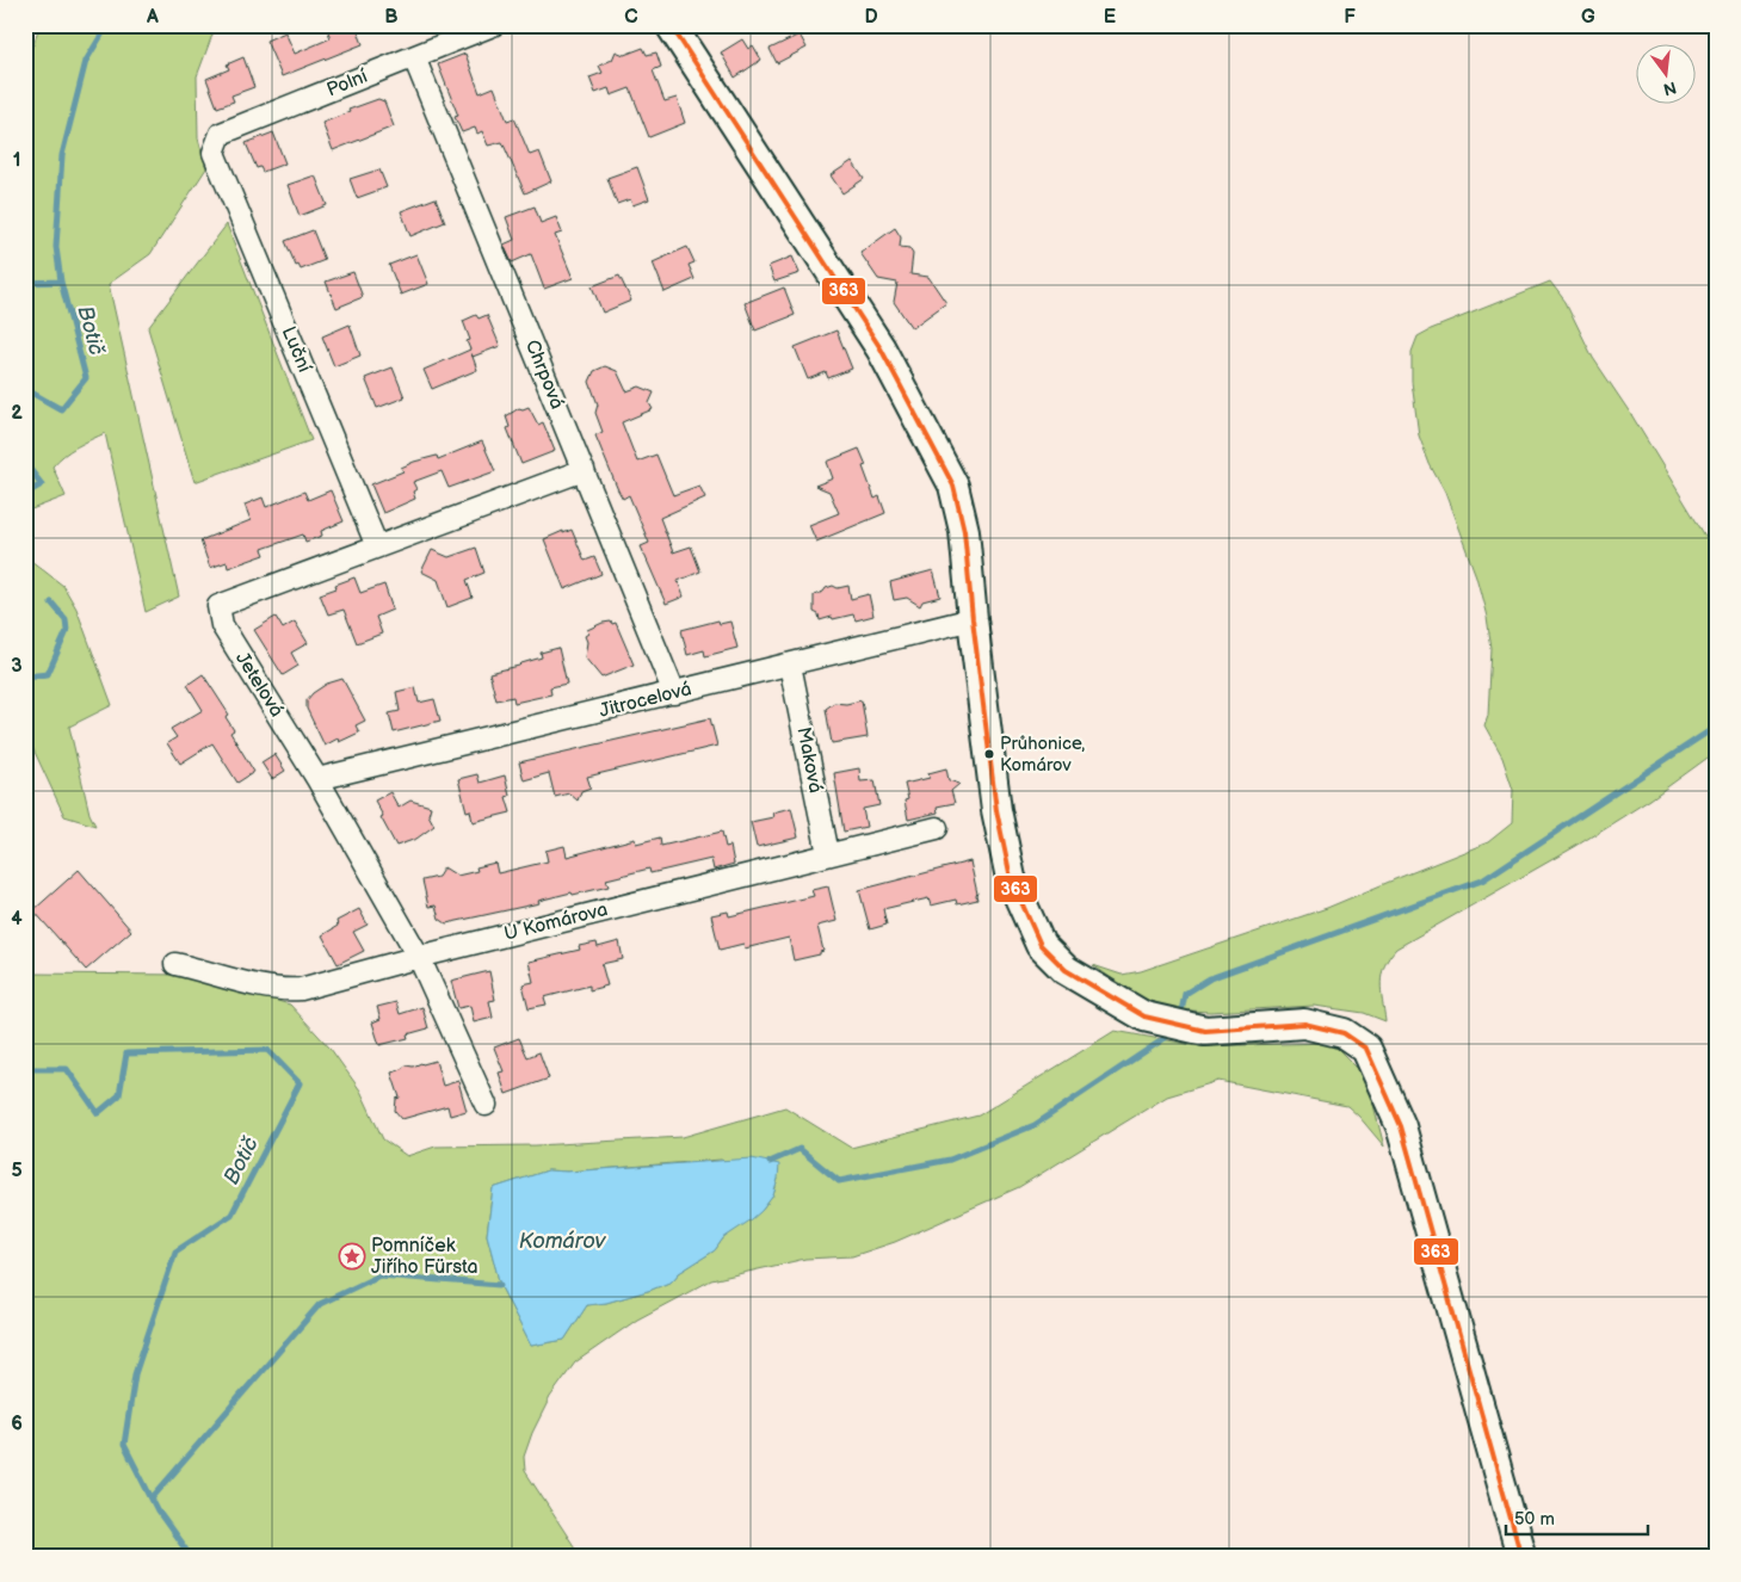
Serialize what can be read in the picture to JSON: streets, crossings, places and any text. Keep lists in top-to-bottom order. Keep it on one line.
{"streets":{"street":["Polní","Luční","Chrpová","Jetelová","Jitrocelová","Maková","U Komárova"]},"crossings":[["Polní","Luční"],["Polní","Chrpová"],["Luční","Jetelová"],["Chrpová","Jetelová"],["Chrpová","Jitrocelová"],["Jetelová","Jitrocelová"],["Jetelová","U Komárova"],["Jitrocelová","Maková"],["Maková","U Komárova"]],"water":["Botič","Komárov"],"places":{"other":["Průhonice, Komárov"],"place":["Pomníček Jiřího Fürsta"]},"lines":["transit line 363"],"scale_bar":"50 m","north":"bottom","grid":{"columns":["A","B","C","D","E","F","G"],"rows":["1","2","3","4","5","6"]}}
